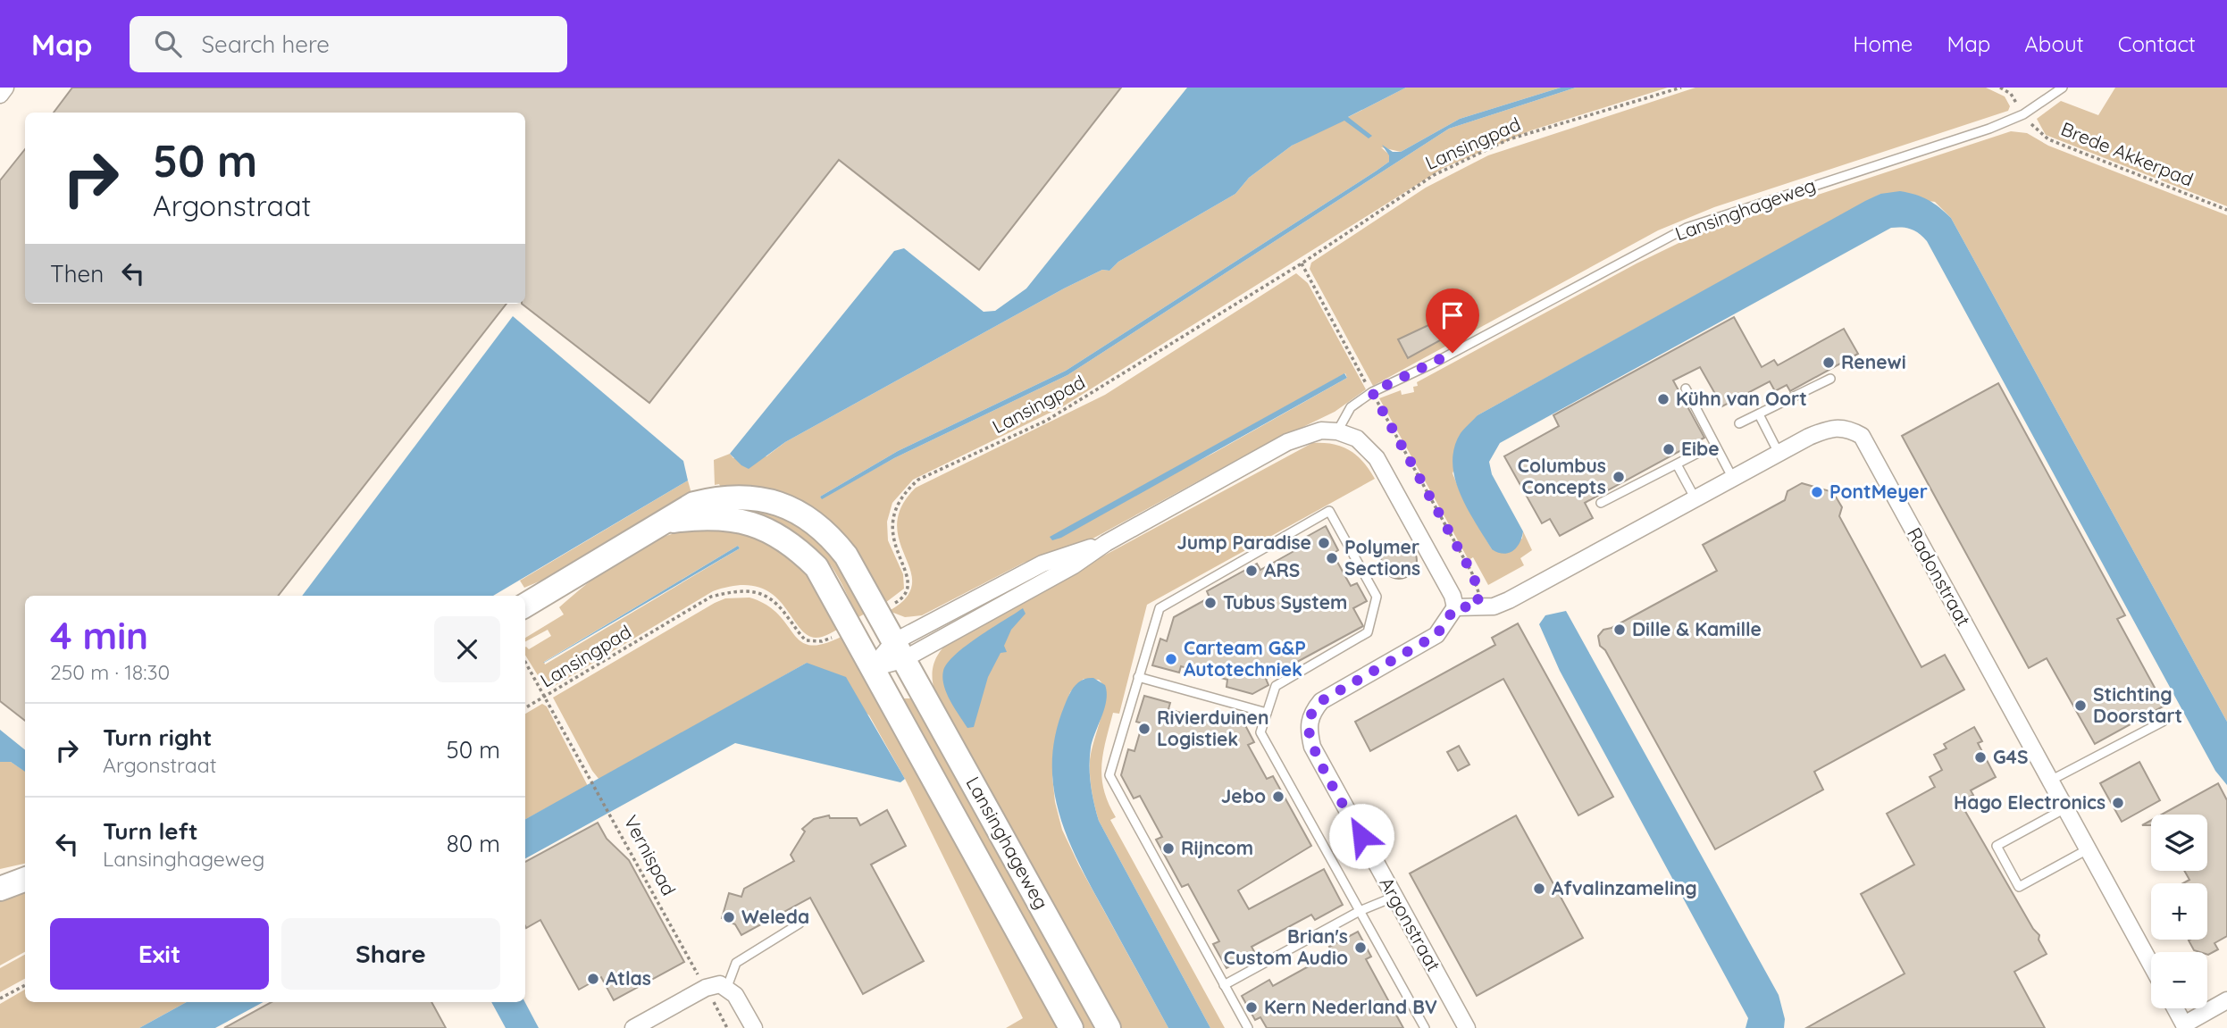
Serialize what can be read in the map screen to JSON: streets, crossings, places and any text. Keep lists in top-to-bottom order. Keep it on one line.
{"streets":{"street":["Lansinghageweg","Radonstraat","Argonstraat"],"path":["Lansingpad","Brede Akkerpad","Vernispad"]},"crossings":[["Lansingpad","Lansinghageweg"],["Lansingpad","Vernispad"],["Brede Akkerpad","Lansinghageweg"],["Radonstraat","Argonstraat"]],"places":["Renewi","Kühn van Oort","Eibe","Columbus Concepts","PontMeyer","Jump Paradise","Polymer Sections","ARS","Tubus System","Dille & Kamille","Carteam G&P Autotechniek","Stichting Doorstart","Rivierduinen Logistiek","G4S","Jebo","Hago Electronics","Rijncom","Afvalinzameling","Weleda","Brian's Custom Audio","Atlas","Kern Nederland BV"],"page":{"header":"Map","search":"Search here","nav":["Home","Map","About","Contact"],"turn":["50 m","Argonstraat"],"then":"Then","heading":["4 min","250 m · 18:30"],"list":[{"name":"Turn right","note":"Argonstraat","value":"50 m"},{"name":"Turn left","note":"Lansinghageweg","value":"80 m"}],"map_buttons":["+","−"],"buttons":["Exit","Share"]}}
